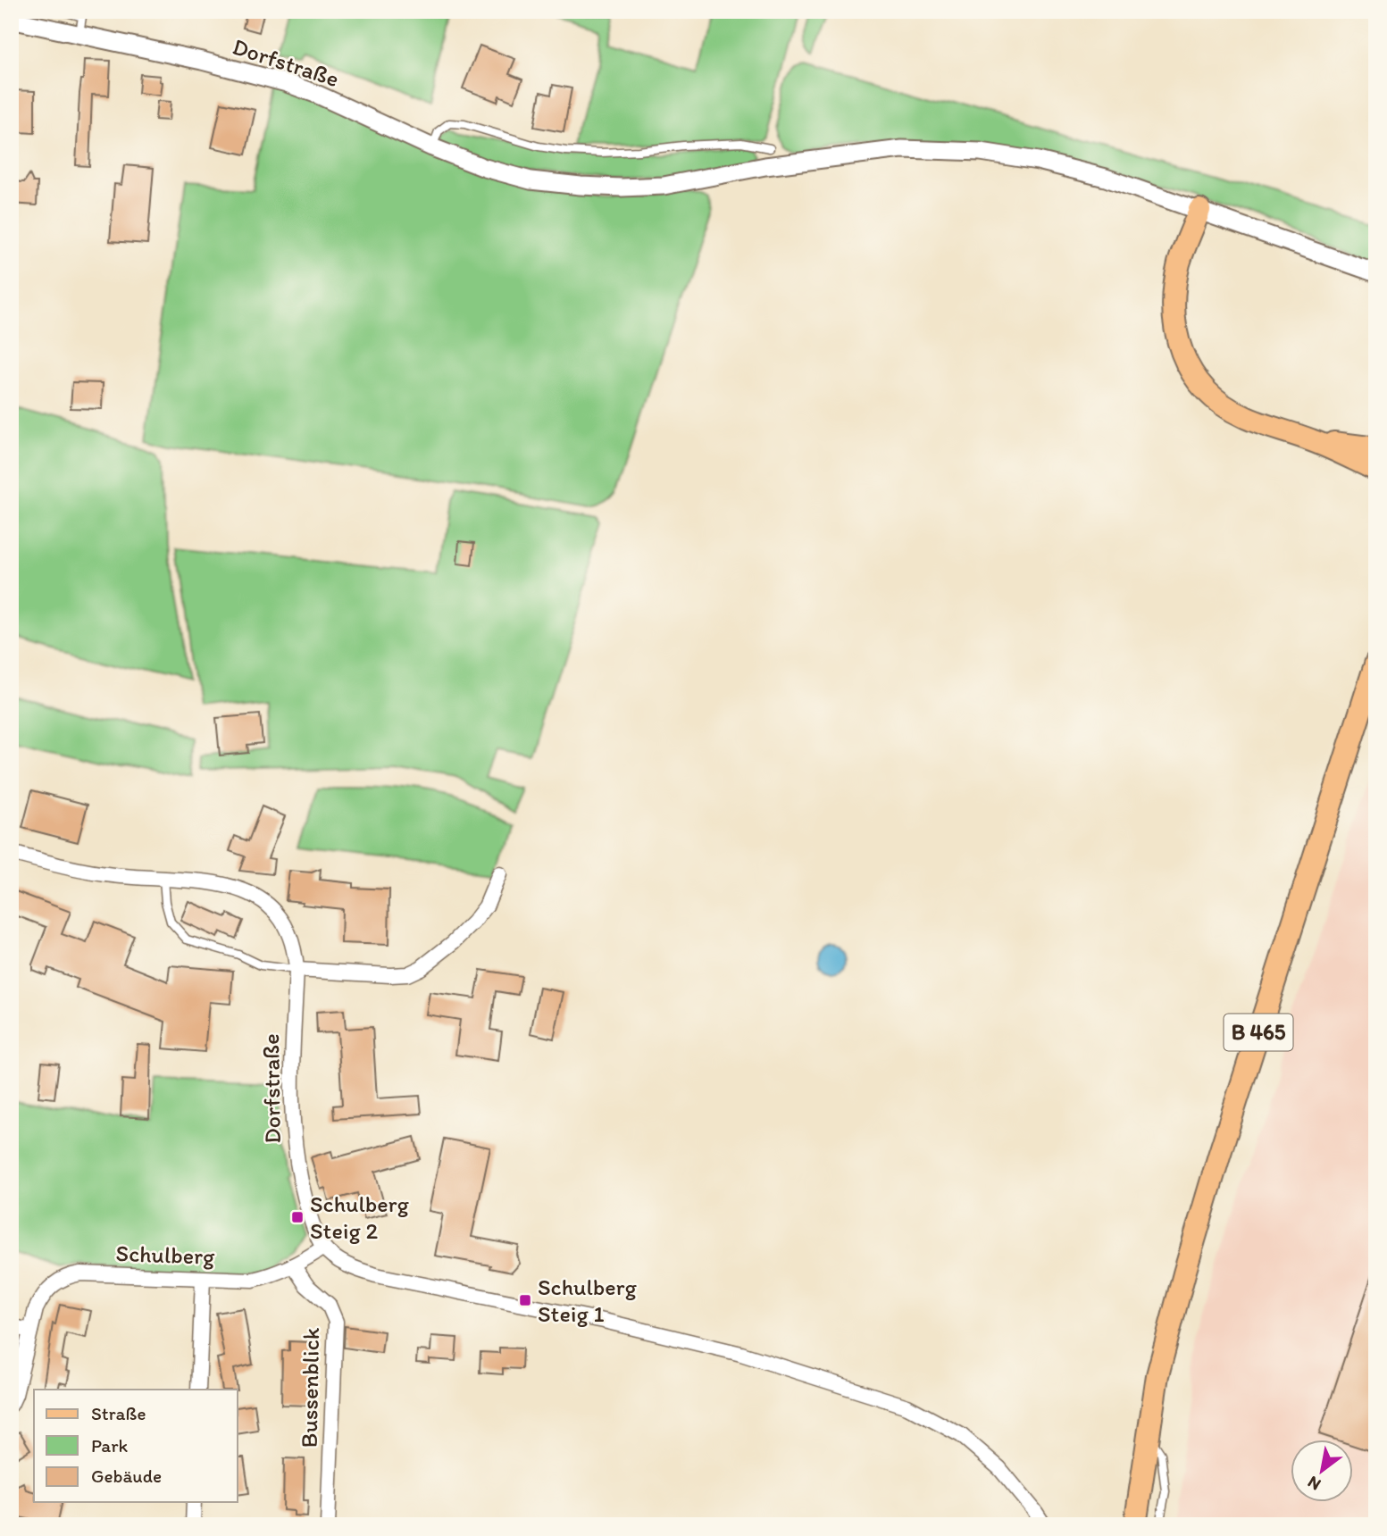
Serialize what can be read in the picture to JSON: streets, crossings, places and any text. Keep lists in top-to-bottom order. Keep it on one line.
{"streets":{"main road":["B 465"],"street":["Dorfstraße","Schulberg","Bussenblick"]},"crossings":[["Dorfstraße","Schulberg"],["Schulberg","Bussenblick"]],"places":{"transit":["Schulberg Steig 2","Schulberg Steig 1"]},"legend":["Straße","Park","Gebäude"],"north":"bottom left"}
